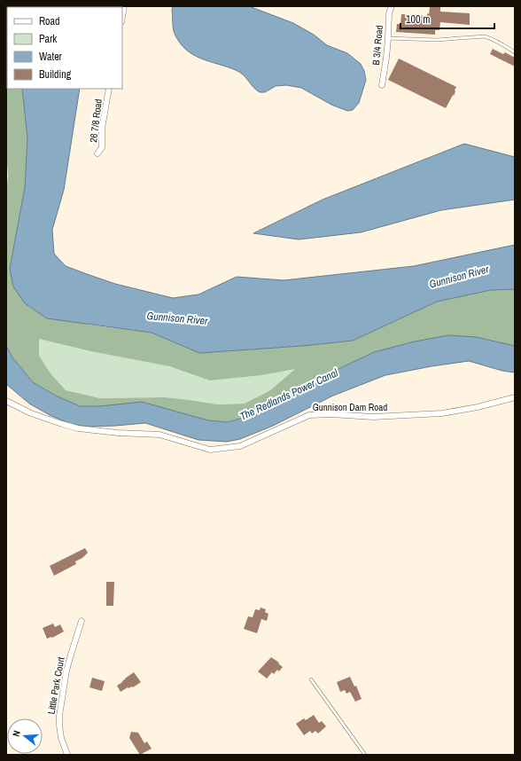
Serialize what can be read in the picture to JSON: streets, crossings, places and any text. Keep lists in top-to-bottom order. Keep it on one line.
{"streets":{"street":["B 3/4 Road","26 7/8 Road","Gunnison Dam Road","Little Park Court"]},"water":["Gunnison River","The Redlands Power Canal"],"legend":["Road","Park","Water","Building"],"scale_bar":"100 m","north":"left"}
